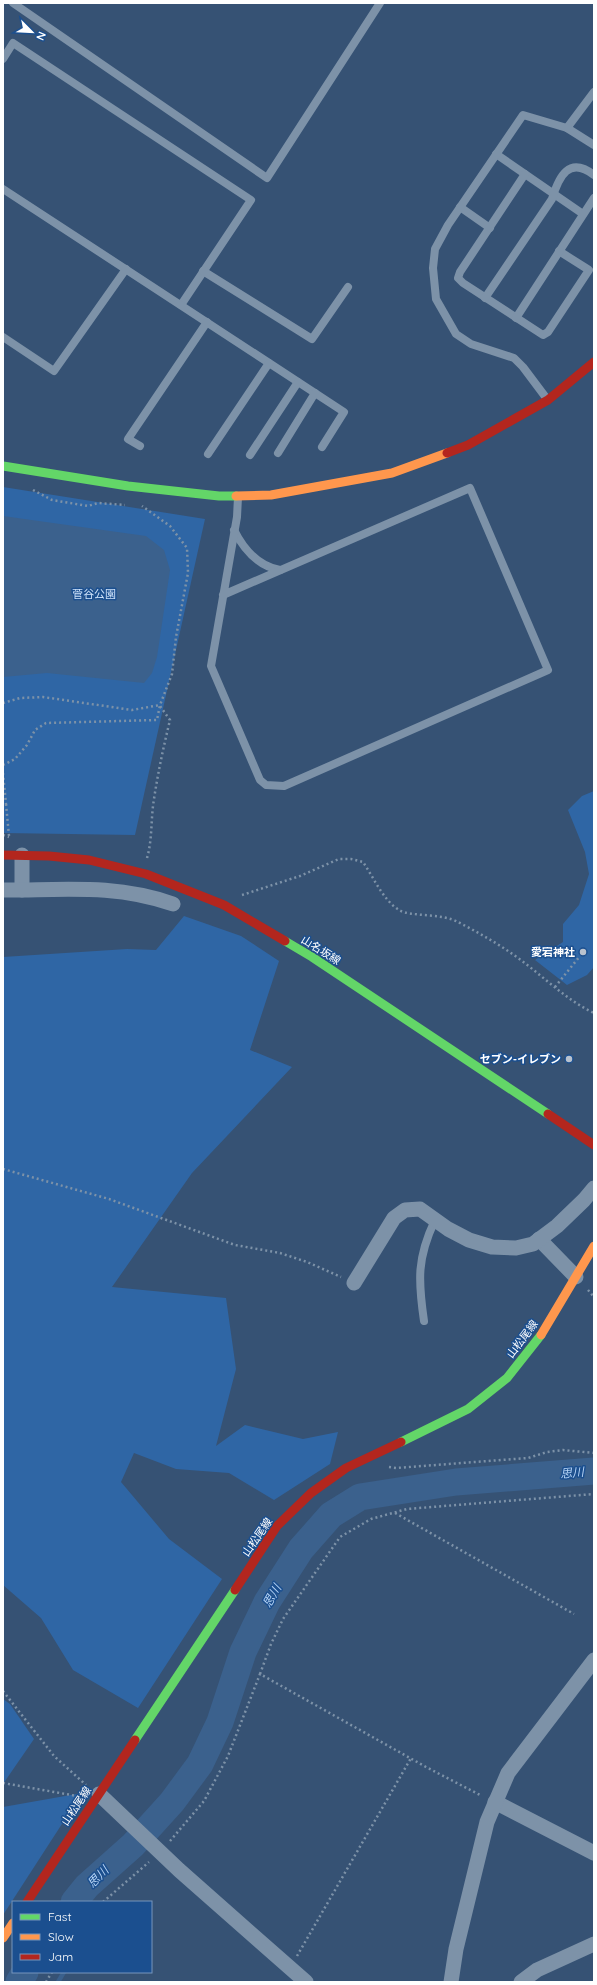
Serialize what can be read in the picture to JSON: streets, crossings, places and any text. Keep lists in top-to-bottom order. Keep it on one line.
{"streets":{"main road":["山名坂線","山松尾線"]},"water":["思川"],"parks":["菅谷公園"],"places":["愛宕神社","セブン-イレブン"],"legend":["Fast","Slow","Jam"],"north":"bottom right"}
